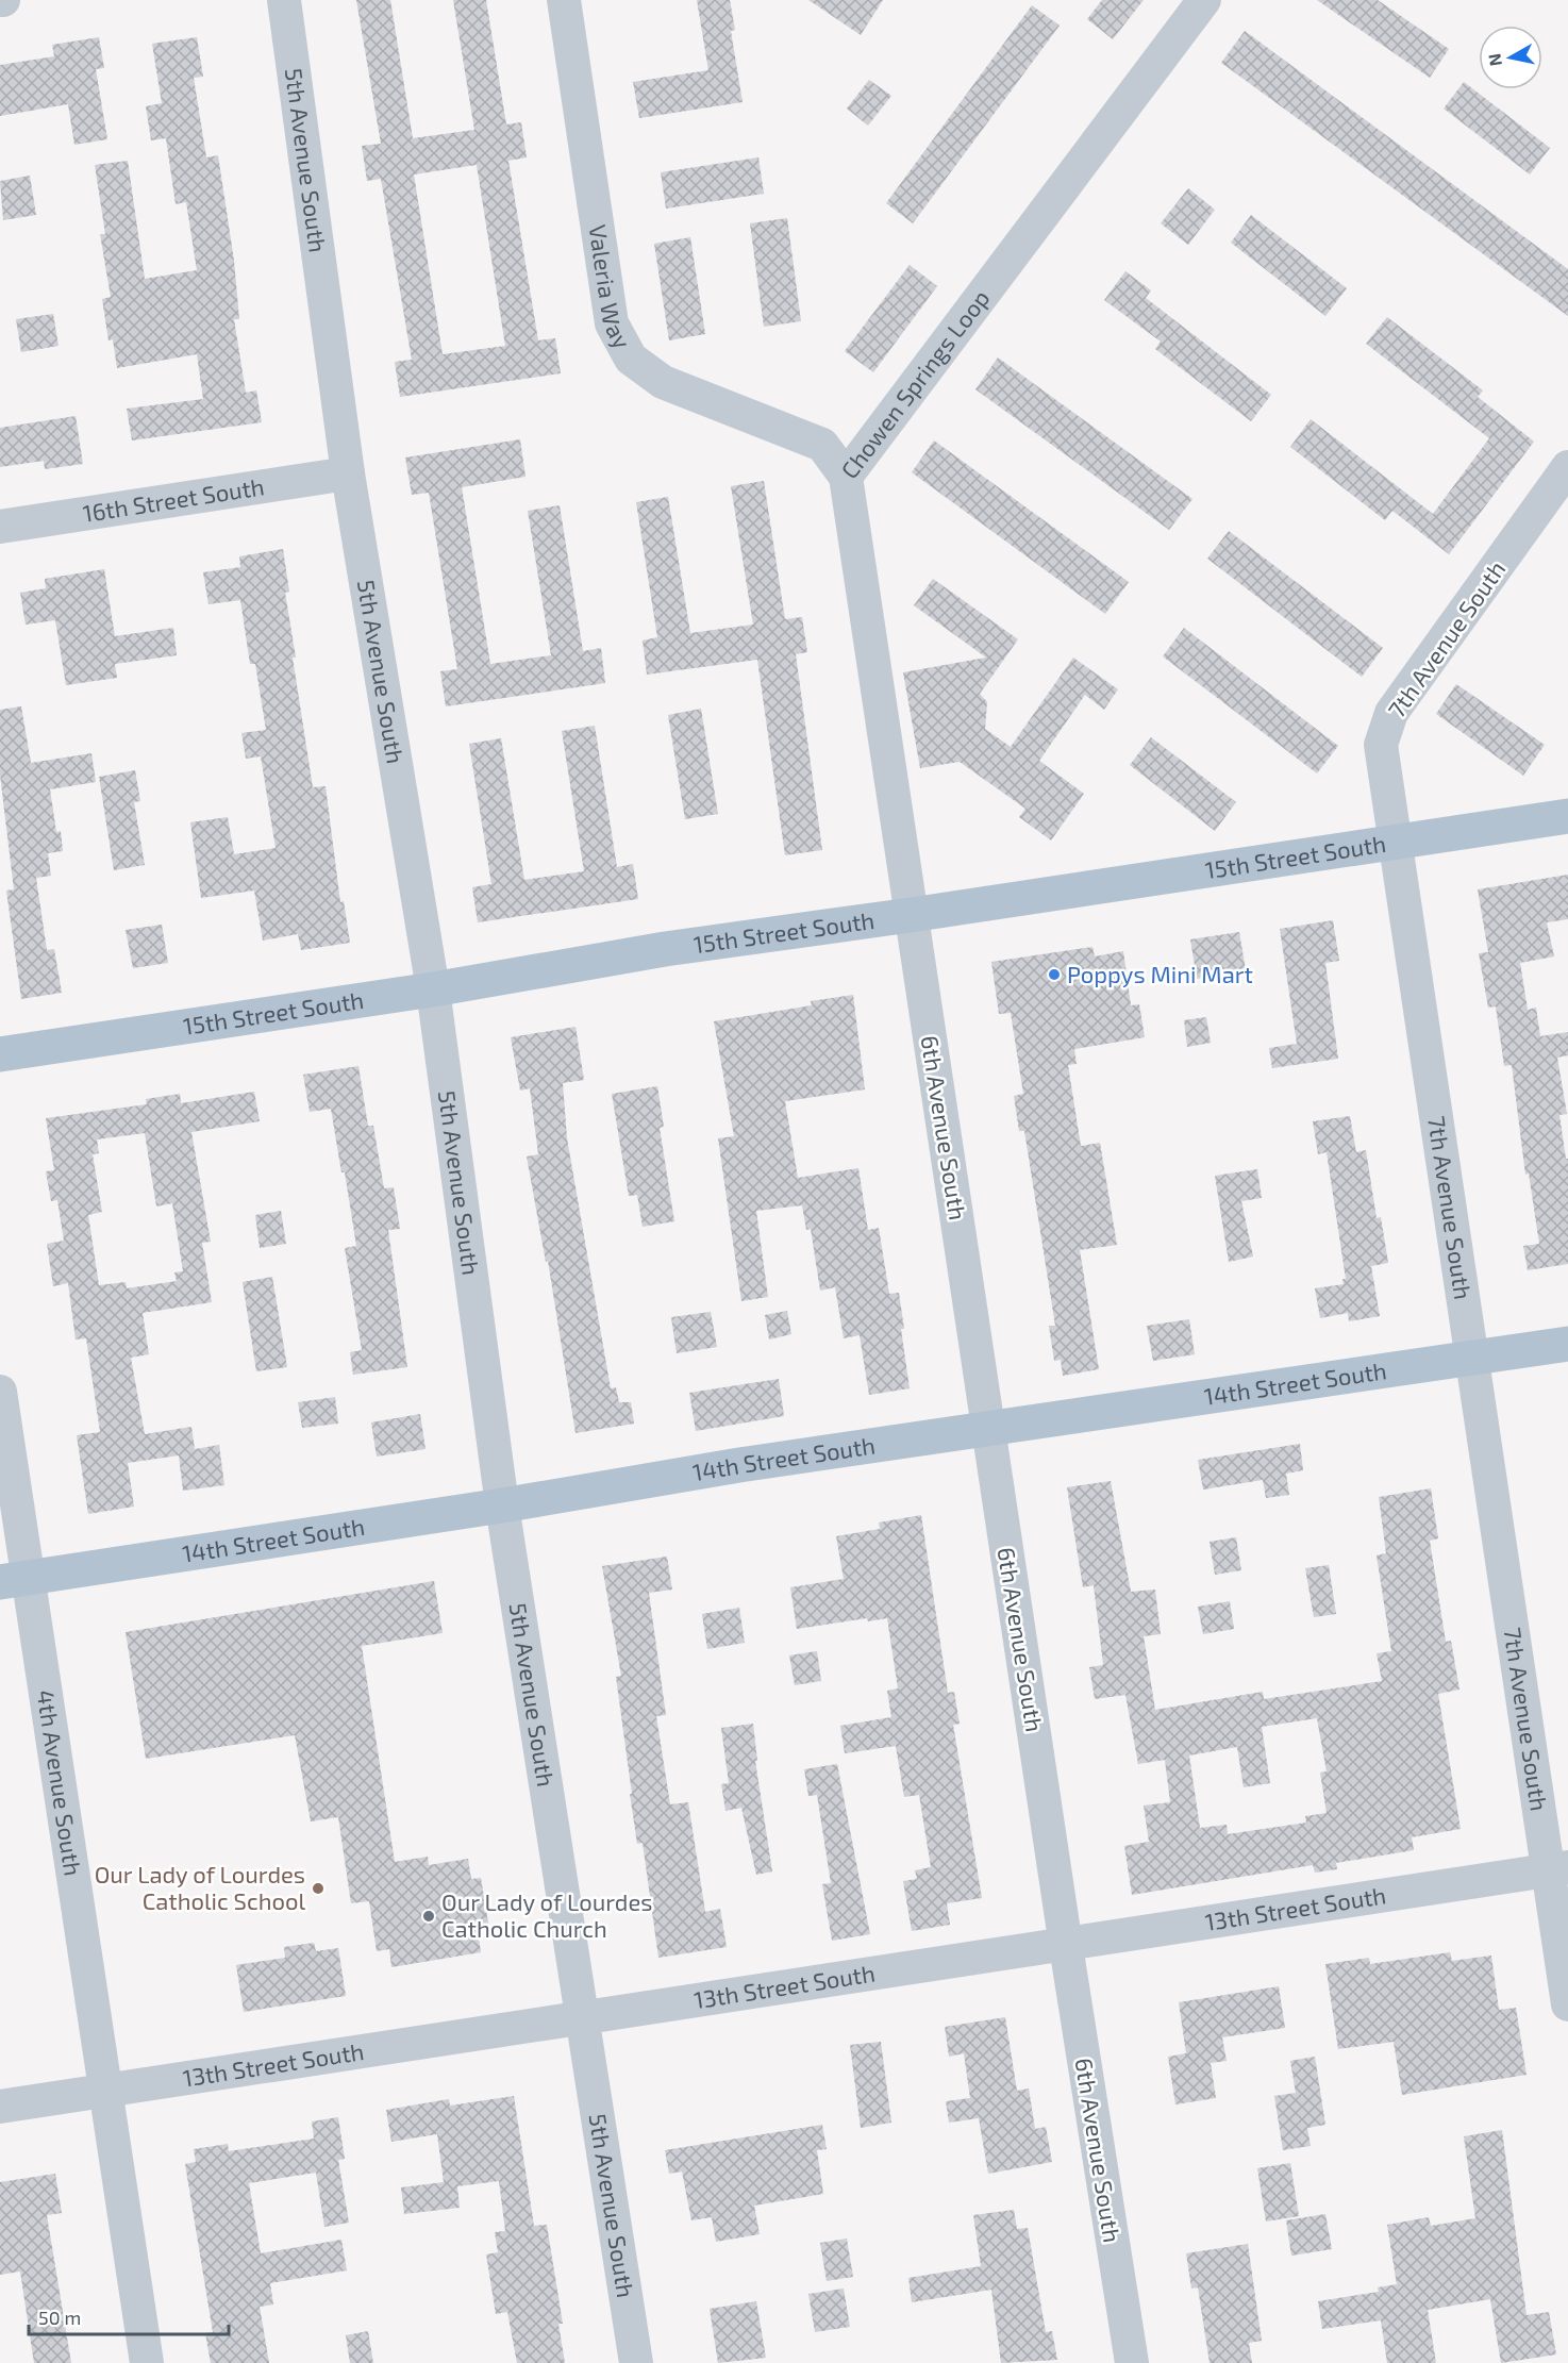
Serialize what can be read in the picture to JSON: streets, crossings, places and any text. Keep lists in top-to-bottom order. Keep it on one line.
{"streets":{"main road":["15th Street South","14th Street South"],"street":["5th Avenue South","Valeria Way","Chowen Springs Loop","16th Street South","7th Avenue South","6th Avenue South","4th Avenue South","13th Street South"]},"crossings":[["5th Avenue South","16th Street South"],["5th Avenue South","15th Street South"],["5th Avenue South","14th Street South"],["5th Avenue South","13th Street South"],["Valeria Way","Chowen Springs Loop"],["Chowen Springs Loop","15th Street South"],["Chowen Springs Loop","6th Avenue South"],["7th Avenue South","15th Street South"],["7th Avenue South","14th Street South"],["7th Avenue South","13th Street South"],["15th Street South","6th Avenue South"],["6th Avenue South","14th Street South"],["6th Avenue South","13th Street South"],["14th Street South","4th Avenue South"],["4th Avenue South","13th Street South"]],"places":["Poppys Mini Mart","Our Lady of Lourdes Catholic School","Our Lady of Lourdes Catholic Church"],"scale_bar":"50 m","north":"left"}
